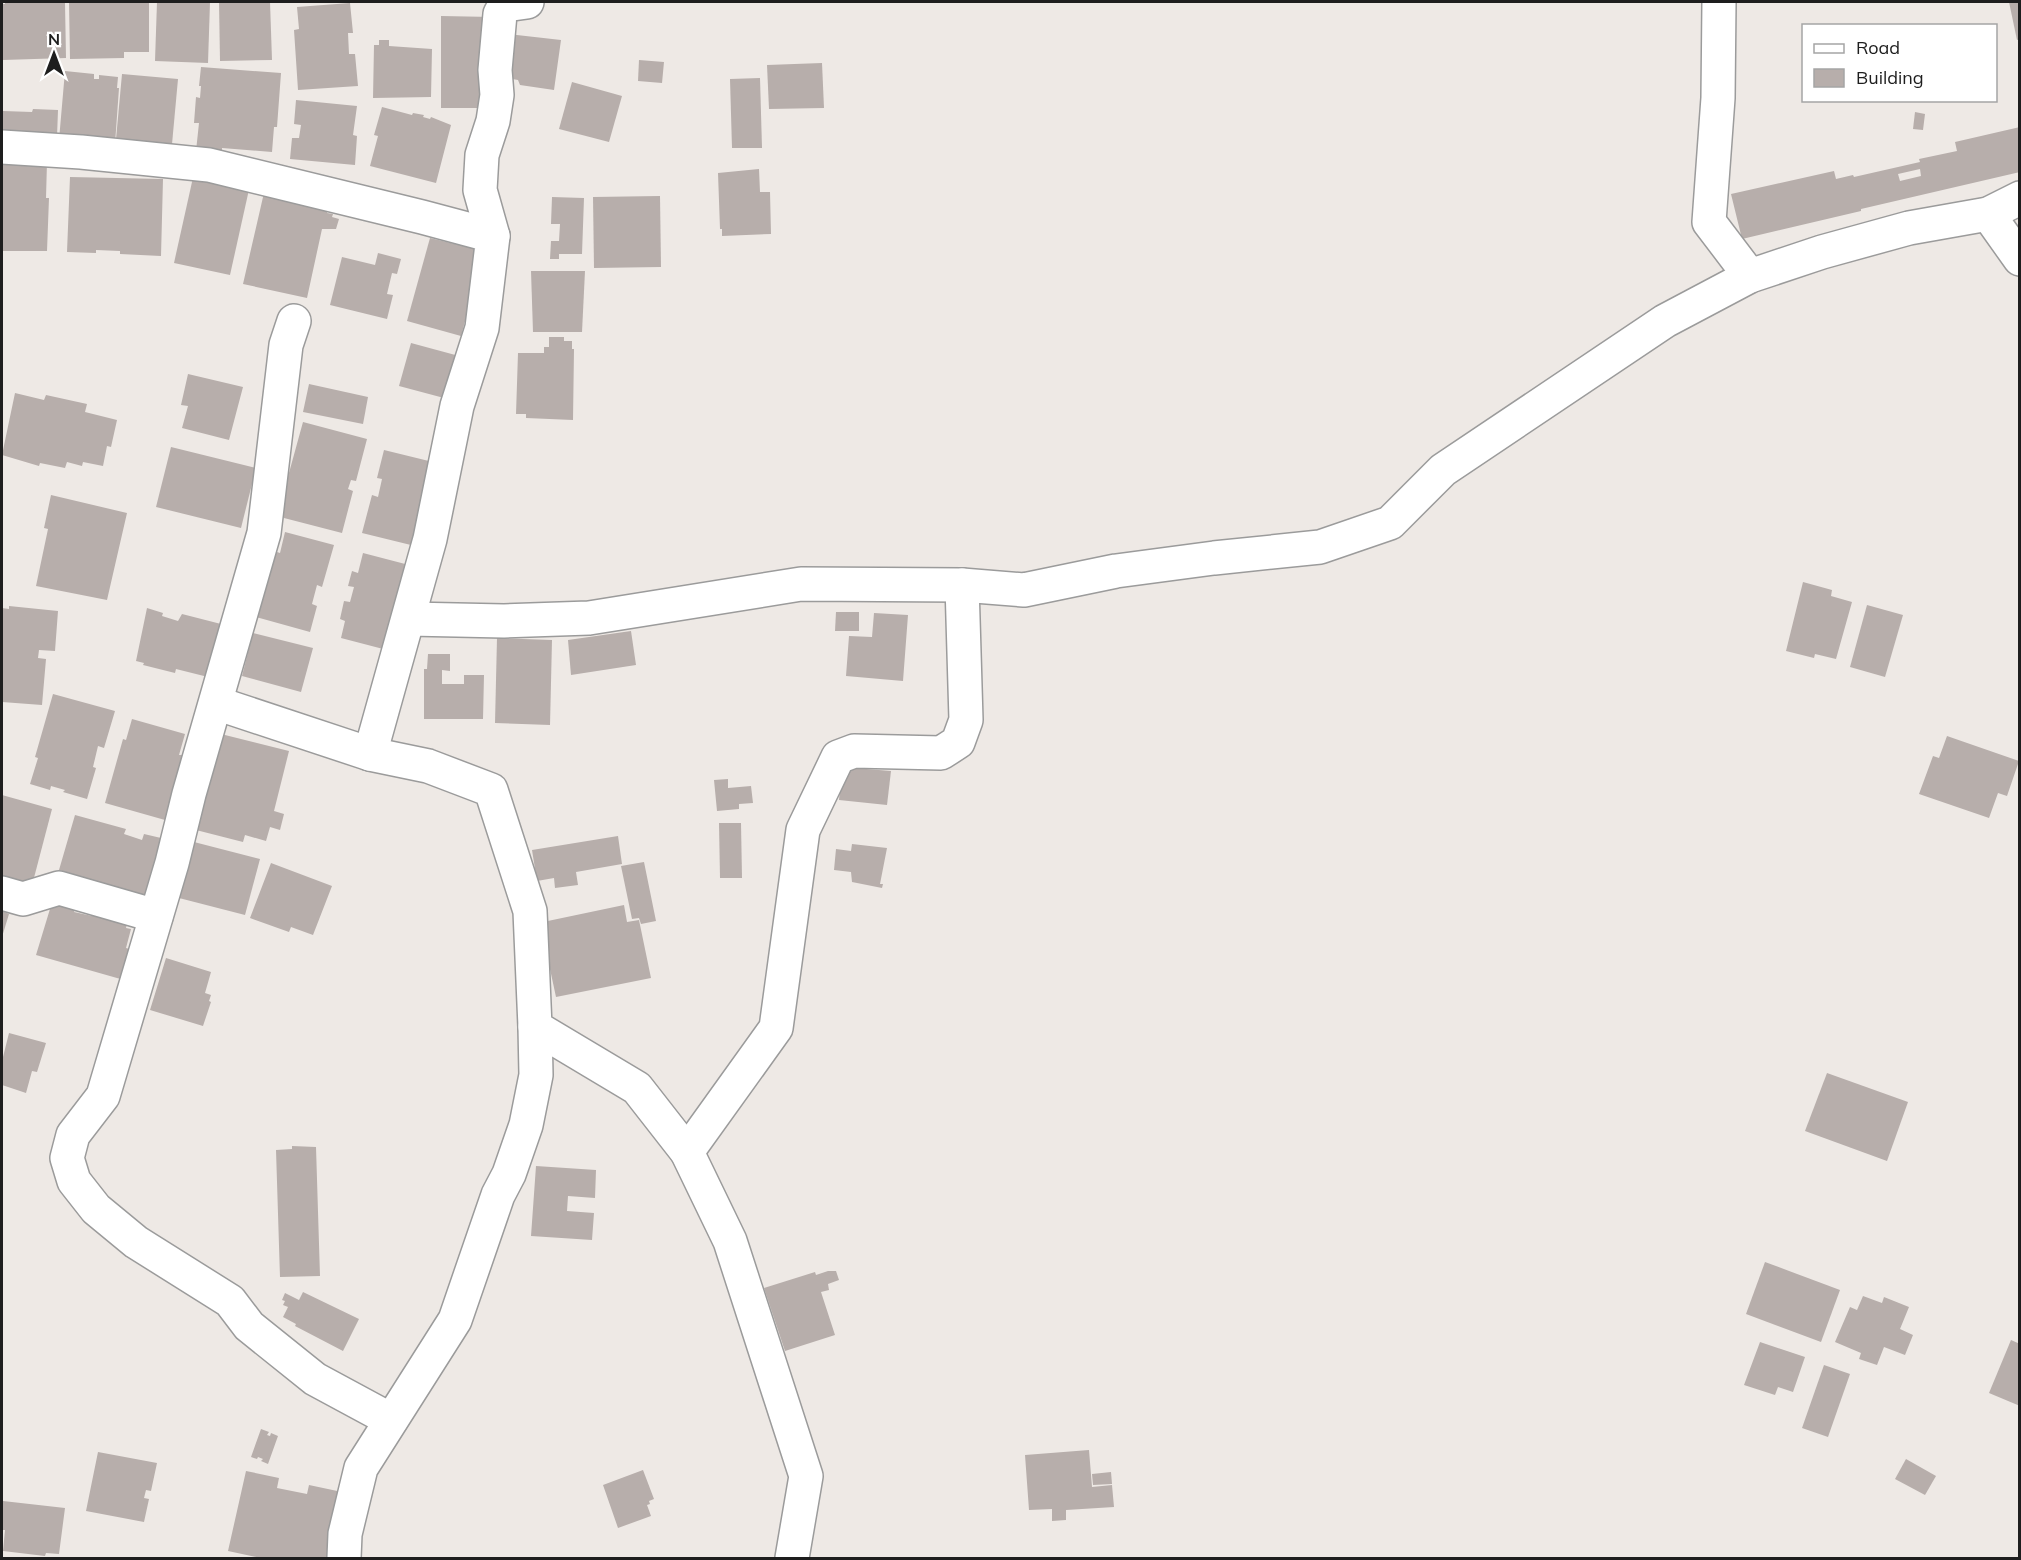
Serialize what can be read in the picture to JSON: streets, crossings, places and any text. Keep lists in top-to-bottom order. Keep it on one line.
{"legend":["Road","Building"],"north":"top"}
